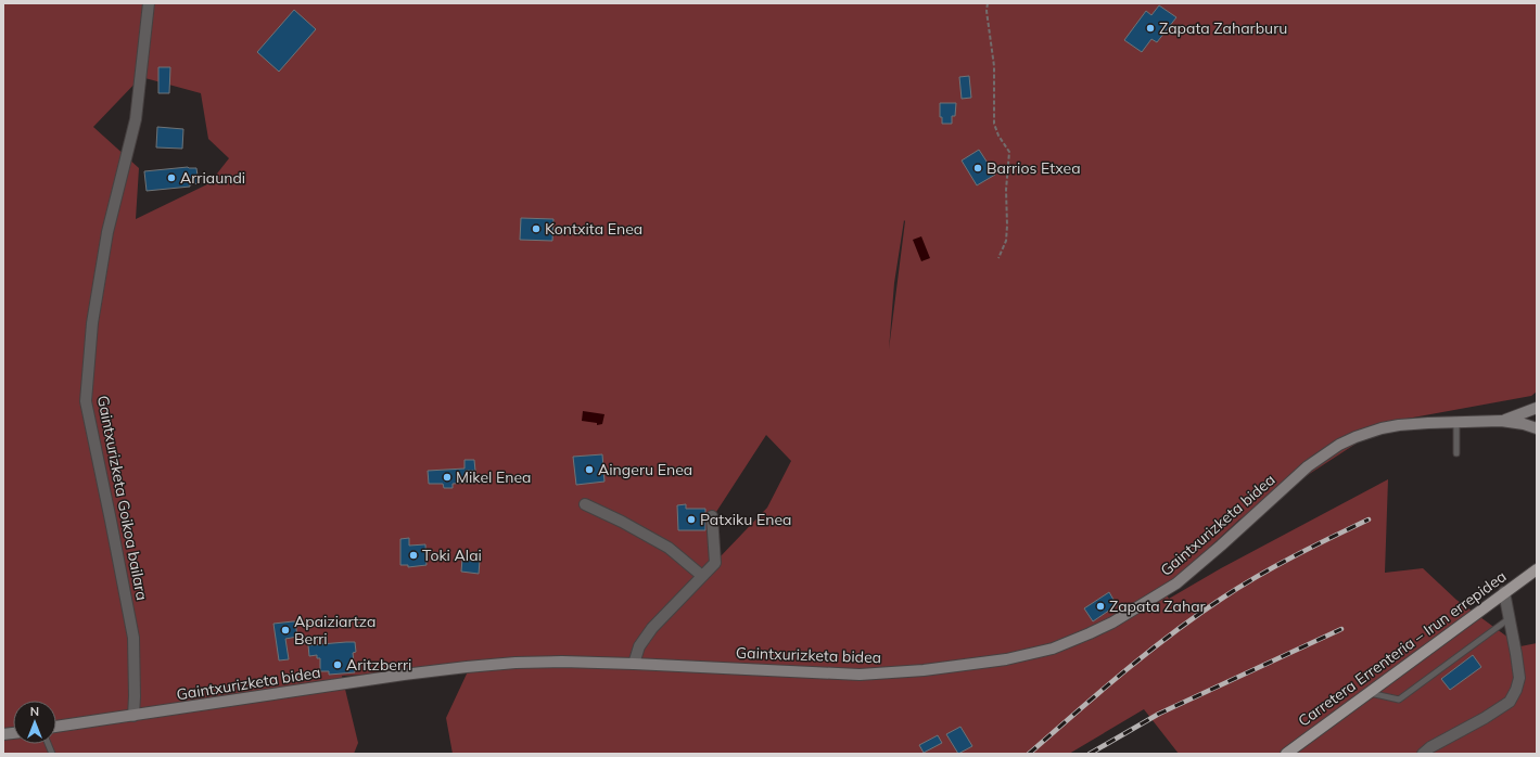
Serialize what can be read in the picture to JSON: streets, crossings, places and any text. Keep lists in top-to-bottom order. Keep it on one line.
{"streets":{"main road":["Gaintxurizketa bidea","Carretera Errenteria – Irun errepidea"],"street":["Gaintxurizketa Goikoa bailara"]},"crossings":[["Gaintxurizketa Goikoa bailara","Gaintxurizketa bidea"]],"places":["Zapata Zaharburu","Barrios Etxea","Arriaundi","Kontxita Enea","Aingeru Enea","Mikel Enea","Patxiku Enea","Toki Alai","Zapata Zahar","Apaiziartza Berri","Aritzberri"],"north":"top"}
